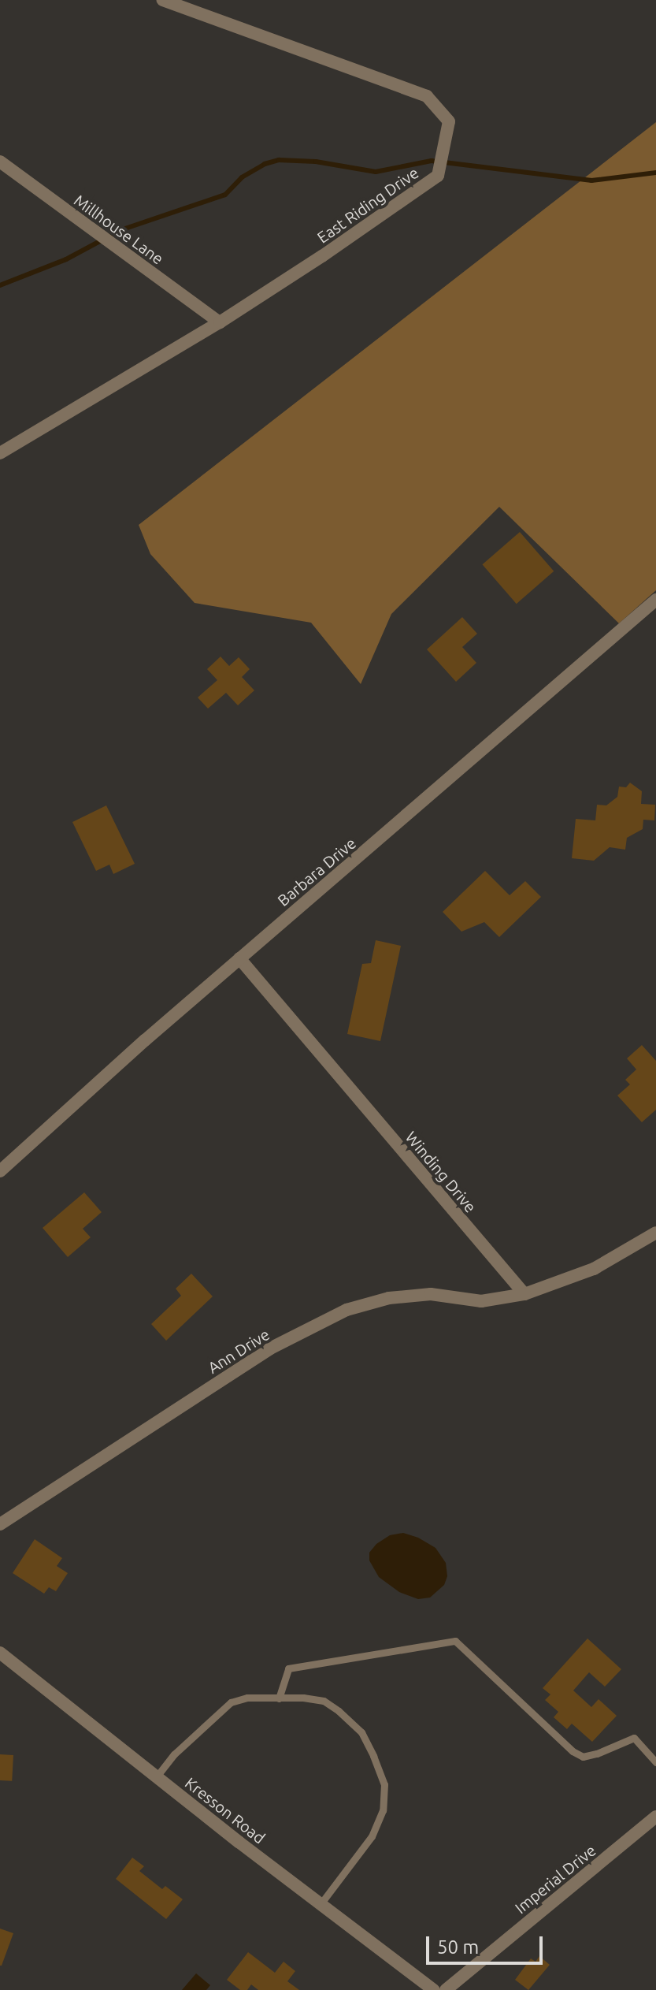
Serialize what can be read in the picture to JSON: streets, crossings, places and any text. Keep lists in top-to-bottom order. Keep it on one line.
{"streets":{"street":["East Riding Drive","Millhouse Lane","Barbara Drive","Winding Drive","Ann Drive","Kresson Road","Imperial Drive"]},"crossings":[["East Riding Drive","Millhouse Lane"],["Barbara Drive","Winding Drive"],["Winding Drive","Ann Drive"]],"scale_bar":"50 m"}
